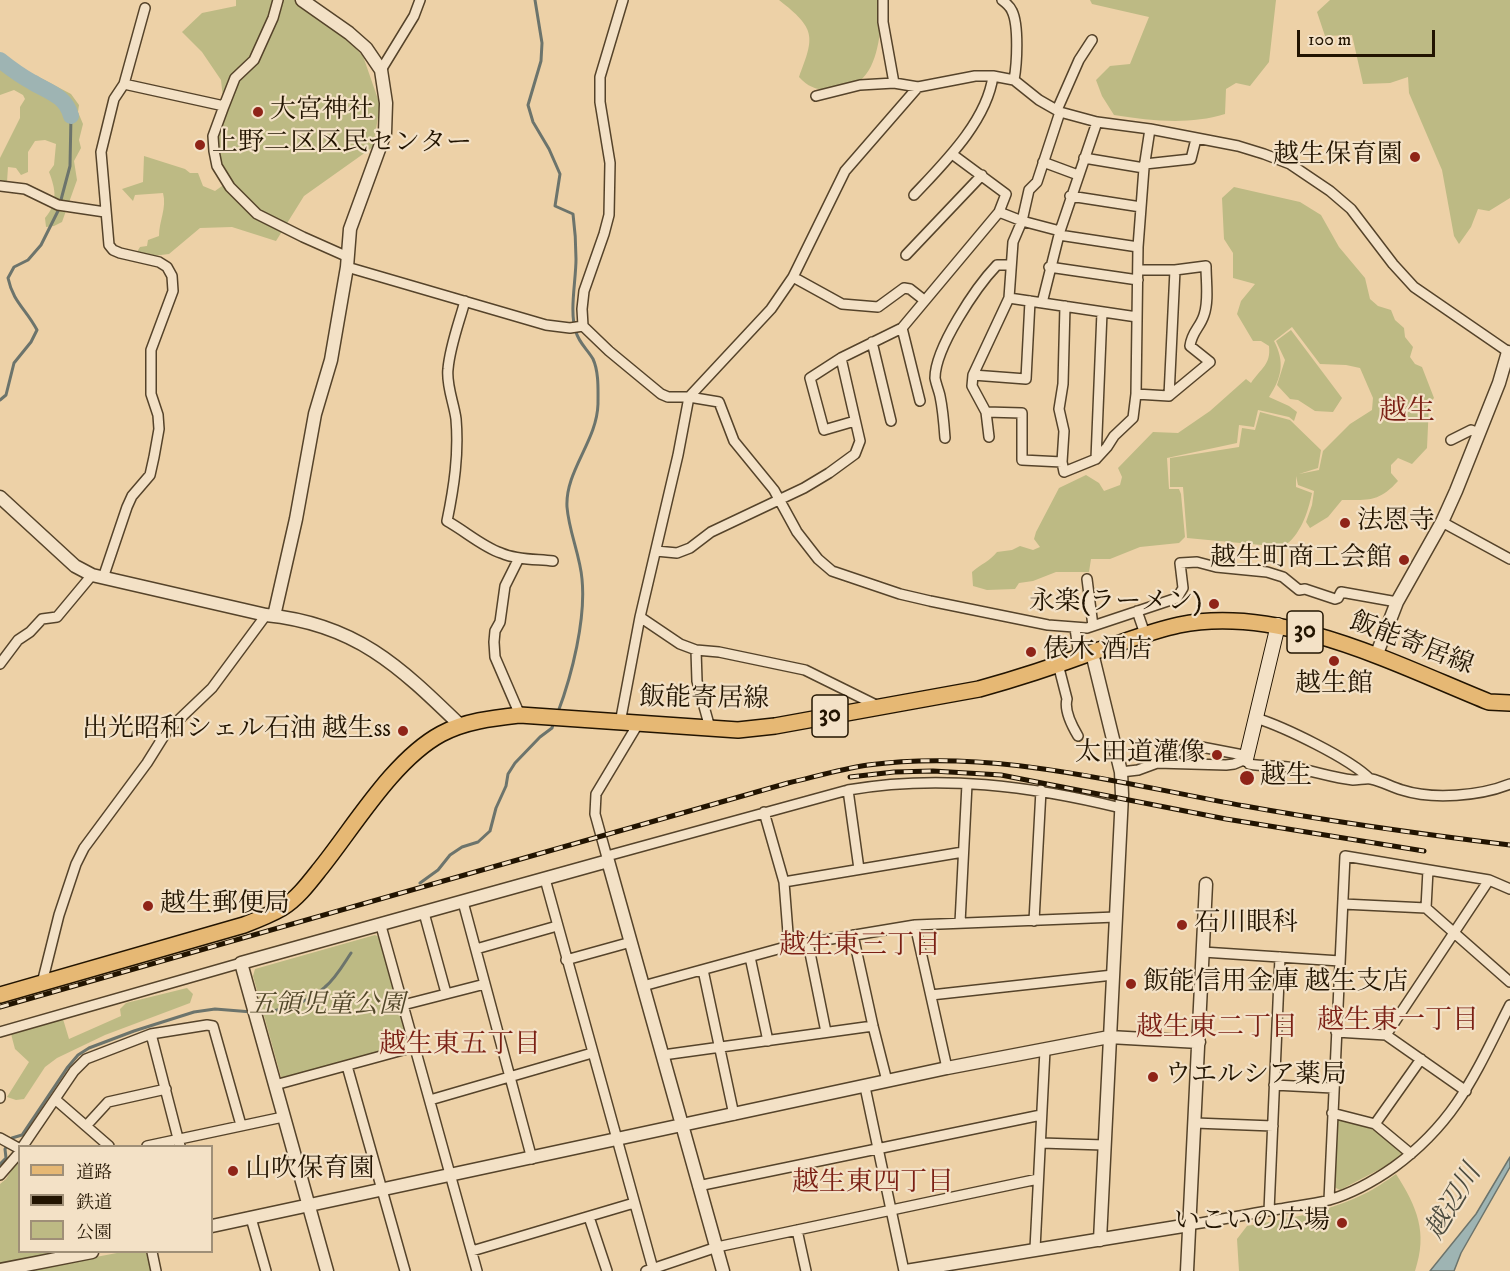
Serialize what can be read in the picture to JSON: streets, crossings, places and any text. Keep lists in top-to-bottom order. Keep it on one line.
{"streets":{"main road":["30","飯能寄居線"]},"districts":["越生","越生東三丁目","越生東一丁目","越生東二丁目","越生東五丁目","越生東四丁目"],"water":["越辺川"],"parks":["五領児童公園"],"places":["大宮神社","上野二区区民センター","越生保育園","法恩寺","越生町商工会館","永楽(ラーメン)","俵木 酒店","越生館","出光昭和シェル石油 越生ss","太田道灌像","越生","越生郵便局","石川眼科","飯能信用金庫 越生支店","ウエルシア薬局","山吹保育園","いこいの広場"],"legend":["道路","鉄道","公園"],"scale_bar":"100 m"}
